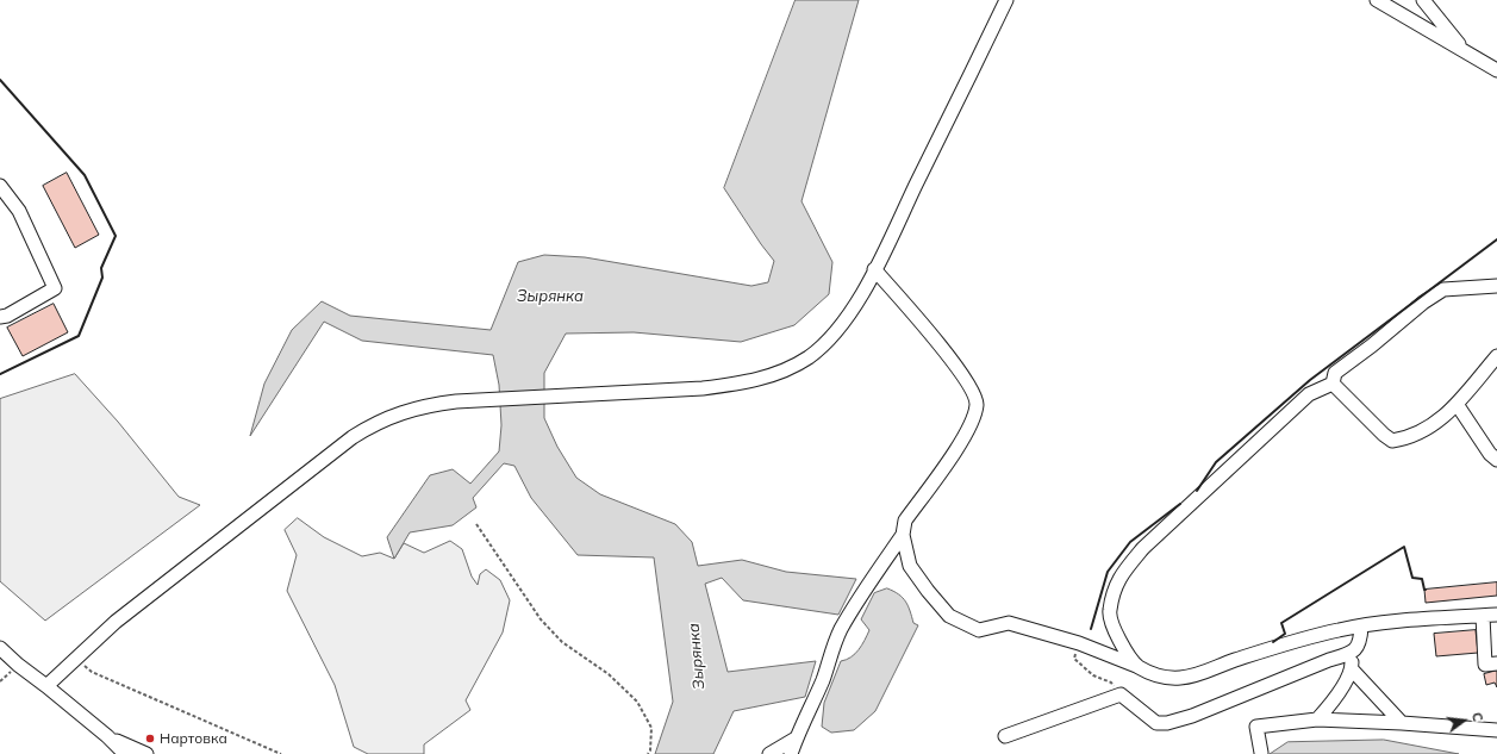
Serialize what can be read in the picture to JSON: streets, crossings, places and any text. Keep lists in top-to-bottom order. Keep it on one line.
{"water":["Зырянка"],"places":["Нартовка"],"north":"right"}
